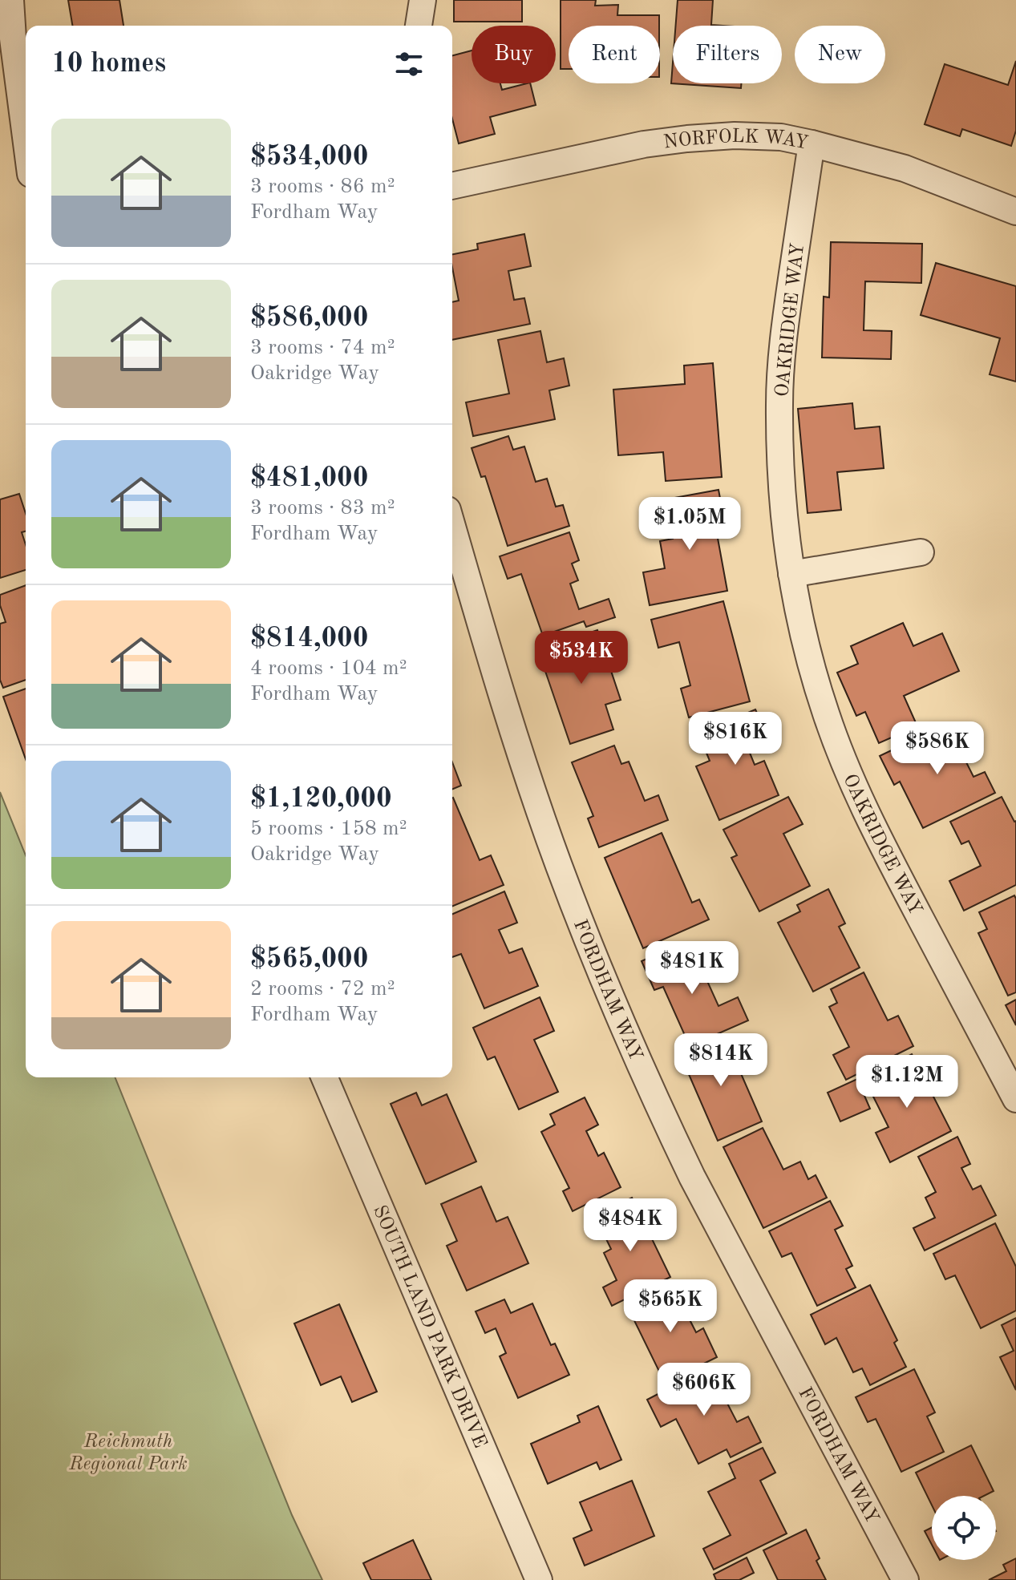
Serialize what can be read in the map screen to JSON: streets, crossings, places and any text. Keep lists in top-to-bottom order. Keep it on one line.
{"streets":{"street":["NORFOLK WAY","OAKRIDGE WAY","FORDHAM WAY","SOUTH LAND PARK DRIVE"]},"crossings":[["NORFOLK WAY","OAKRIDGE WAY"]],"parks":["Reichmuth Regional Park"],"page":{"chip":["Buy","Rent","Filters","New"],"heading":"10 homes","list":[{"name":"$534,000","note":"3 rooms · 86 m² · Fordham Way"},{"name":"$586,000","note":"3 rooms · 74 m² · Oakridge Way"},{"name":"$481,000","note":"3 rooms · 83 m² · Fordham Way"},{"name":"$814,000","note":"4 rooms · 104 m² · Fordham Way"},{"name":"$1,120,000","note":"5 rooms · 158 m² · Oakridge Way"},{"name":"$565,000","note":"2 rooms · 72 m² · Fordham Way"}],"price":["$1.05M","$534K","$816K","$586K","$481K","$814K","$1.12M","$484K","$565K","$606K"]}}
